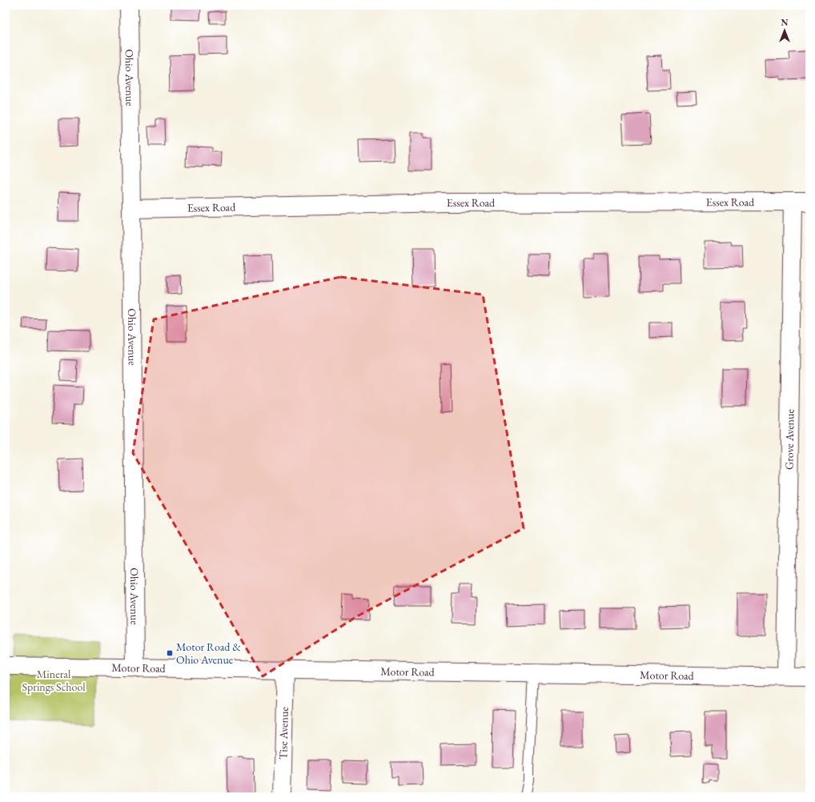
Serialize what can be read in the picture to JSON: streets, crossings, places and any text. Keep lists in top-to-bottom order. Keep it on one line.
{"streets":{"street":["Ohio Avenue","Essex Road","Grove Avenue","Motor Road","Tise Avenue"]},"crossings":[["Ohio Avenue","Essex Road"],["Ohio Avenue","Motor Road"],["Essex Road","Grove Avenue"],["Grove Avenue","Motor Road"],["Motor Road","Tise Avenue"]],"parks":["Mineral Springs School"],"places":{"transit":["Motor Road & Ohio Avenue"]},"north":"top"}
